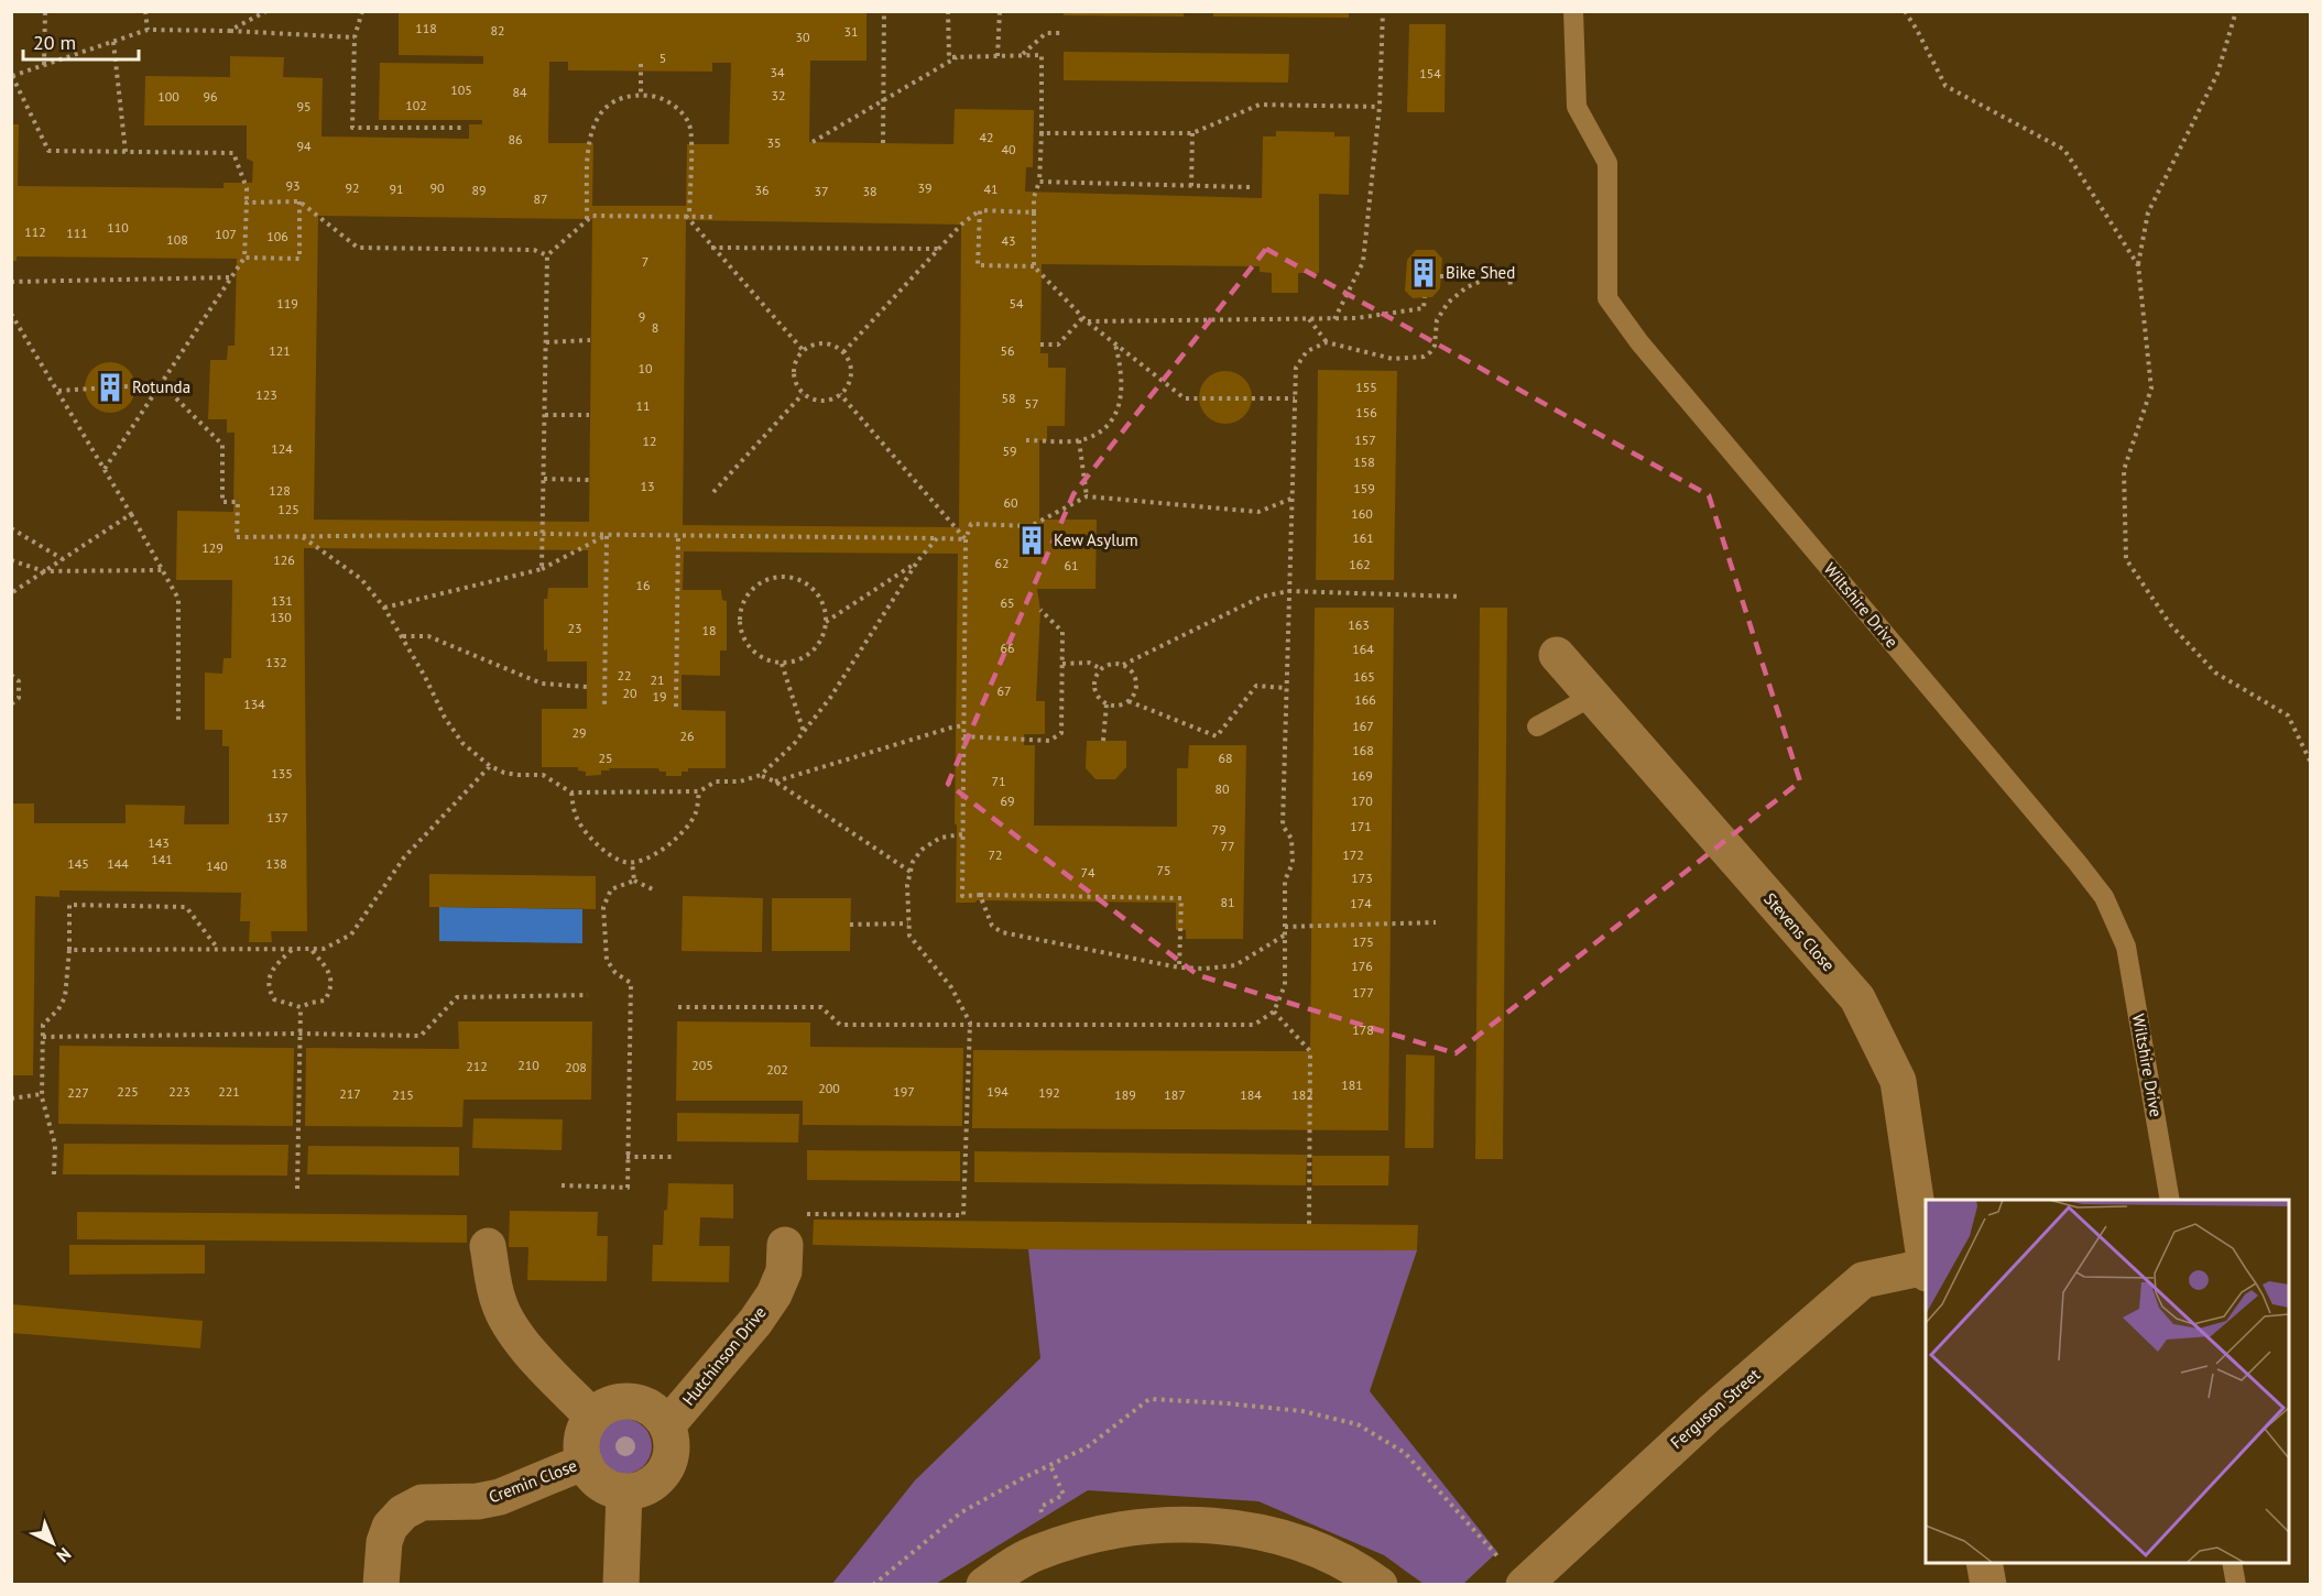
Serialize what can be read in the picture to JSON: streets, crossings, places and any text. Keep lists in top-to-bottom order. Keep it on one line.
{"streets":{"street":["Stevens Close","Hutchinson Drive","Ferguson Street","Cremin Close"],"lane":["Wiltshire Drive"]},"crossings":[["Hutchinson Drive","Cremin Close"]],"places":{"building":["Bike Shed","Rotunda","Kew Asylum"]},"house_numbers":["118","82","31","30","5","34","154","105","84","32","100","96","102","95","42","86","35","94","40","93","92","90","39","91","41","89","36","37","38","87","110","112","111","107","106","108","43","7","119","54","9","8","121","56","10","155","123","58","57","11","156","157","12","124","59","158","13","159","128","60","125","160","161","129","126","62","162","61","16","131","65","130","163","23","18","66","164","132","22","165","21","67","20","19","166","134","167","29","26","168","25","68","135","169","71","80","69","170","137","171","79","143","77","72","172","141","145","144","138","140","75","74","173","81","174","175","176","177","178","210","205","212","208","202","181","200","225","223","221","197","194","227","192","217","215","189","187","184","182"],"scale_bar":"20 m","north":"bottom right"}
